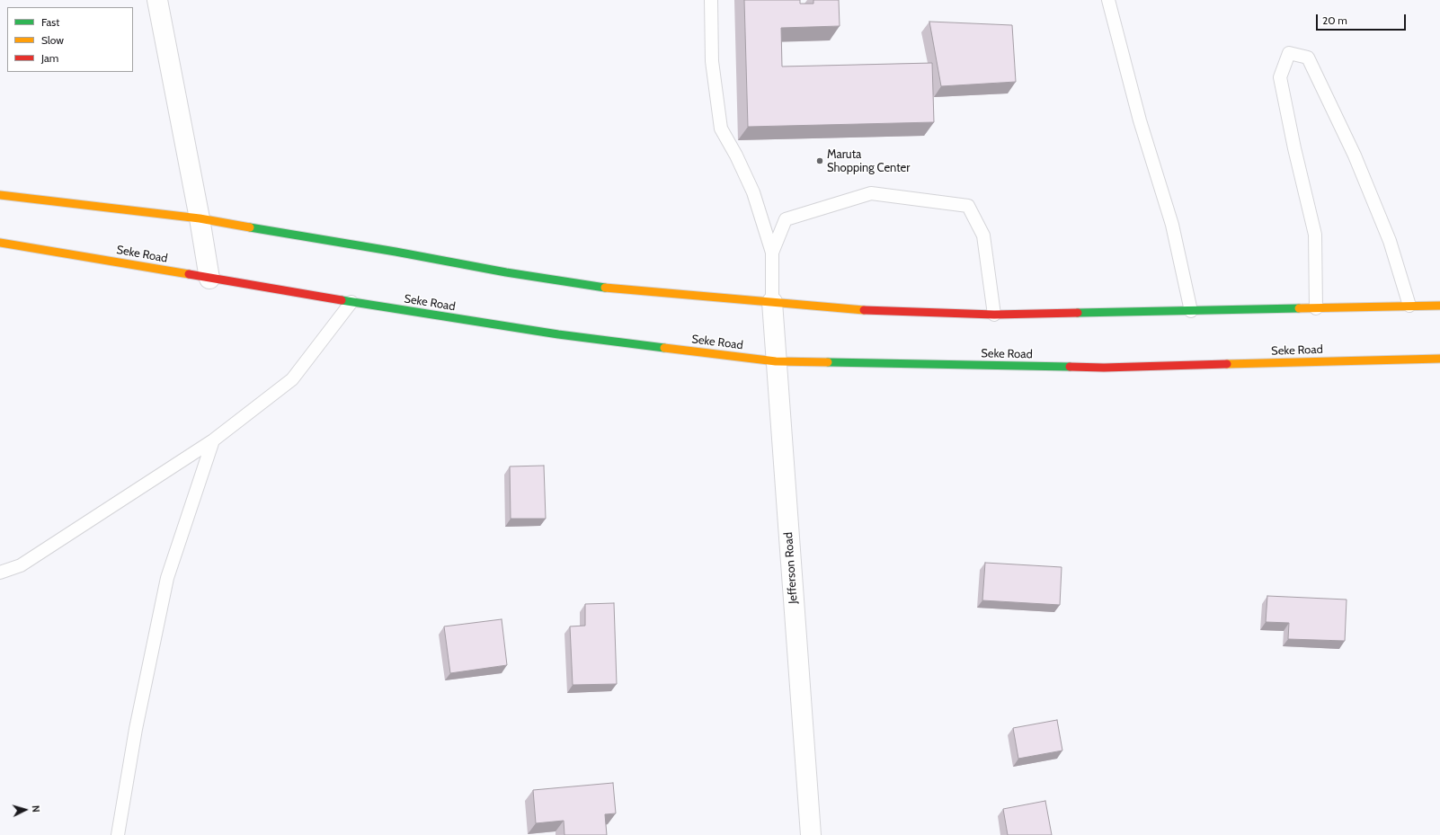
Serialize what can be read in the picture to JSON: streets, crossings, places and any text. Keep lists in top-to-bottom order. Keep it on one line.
{"streets":{"main road":["Seke Road"],"street":["Jefferson Road"]},"crossings":[["Seke Road","Jefferson Road"]],"places":["Maruta Shopping Center"],"legend":["Fast","Slow","Jam"],"scale_bar":"20 m","north":"right"}
